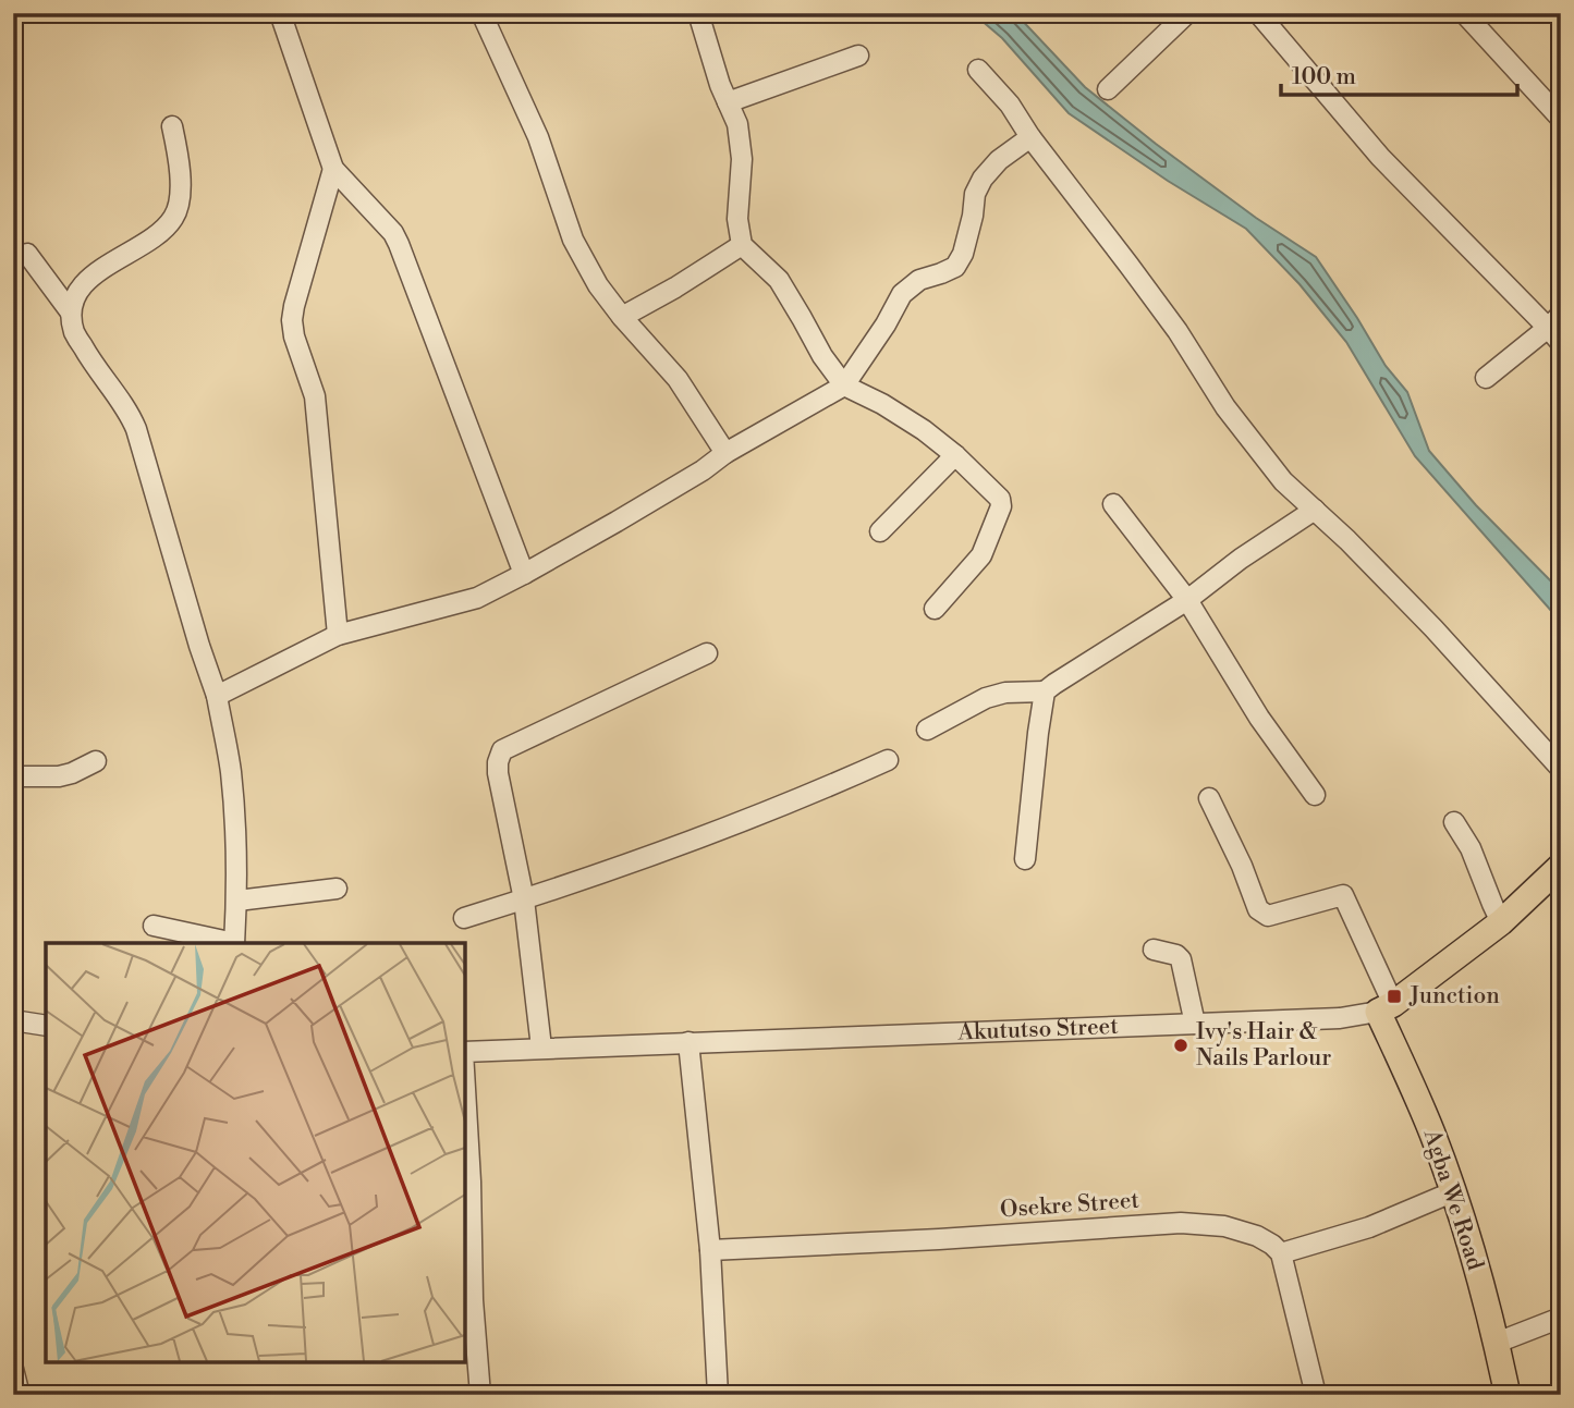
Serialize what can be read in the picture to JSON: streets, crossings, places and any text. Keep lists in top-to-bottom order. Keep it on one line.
{"streets":{"main road":["Akututso Street","Agba We Road"],"street":["Osekre Street"]},"crossings":[["Akututso Street","Agba We Road"]],"places":{"transit":["Junction"],"other":["Ivy's Hair & Nails Parlour"]},"scale_bar":"100 m"}
